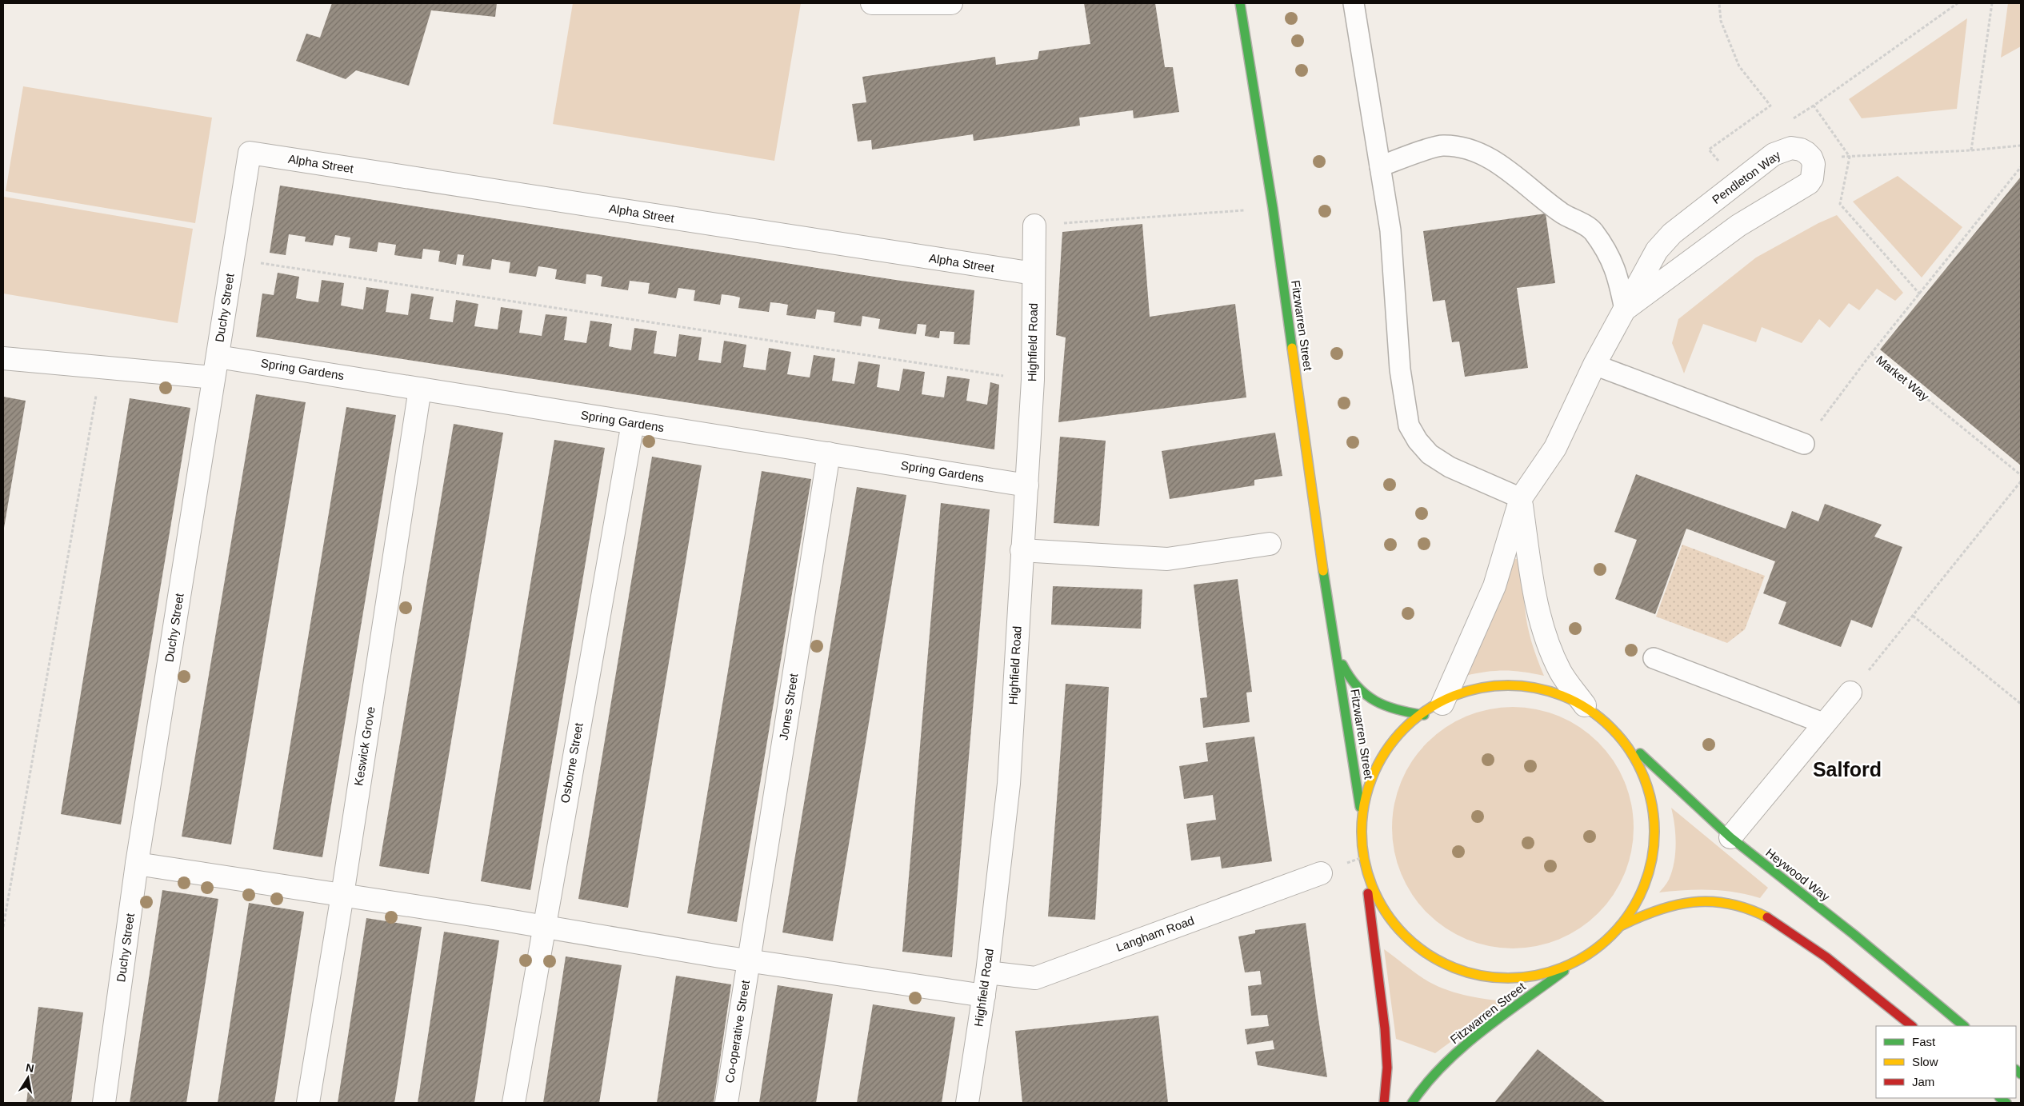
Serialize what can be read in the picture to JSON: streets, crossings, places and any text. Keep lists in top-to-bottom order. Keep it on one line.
{"streets":{"street":["Alpha Street","Pendleton Way","Duchy Street","Fitzwarren Street","Highfield Road","Spring Gardens","Jones Street","Keswick Grove","Osborne Street","Heywood Way","Langham Road","Co-operative Street"],"path":["Market Way"]},"crossings":[["Alpha Street","Duchy Street"],["Alpha Street","Highfield Road"],["Duchy Street","Spring Gardens"],["Highfield Road","Spring Gardens"],["Highfield Road","Langham Road"],["Spring Gardens","Jones Street"],["Spring Gardens","Keswick Grove"],["Spring Gardens","Osborne Street"],["Jones Street","Co-operative Street"]],"districts":["Salford"],"legend":["Fast","Slow","Jam"],"north":"top"}
